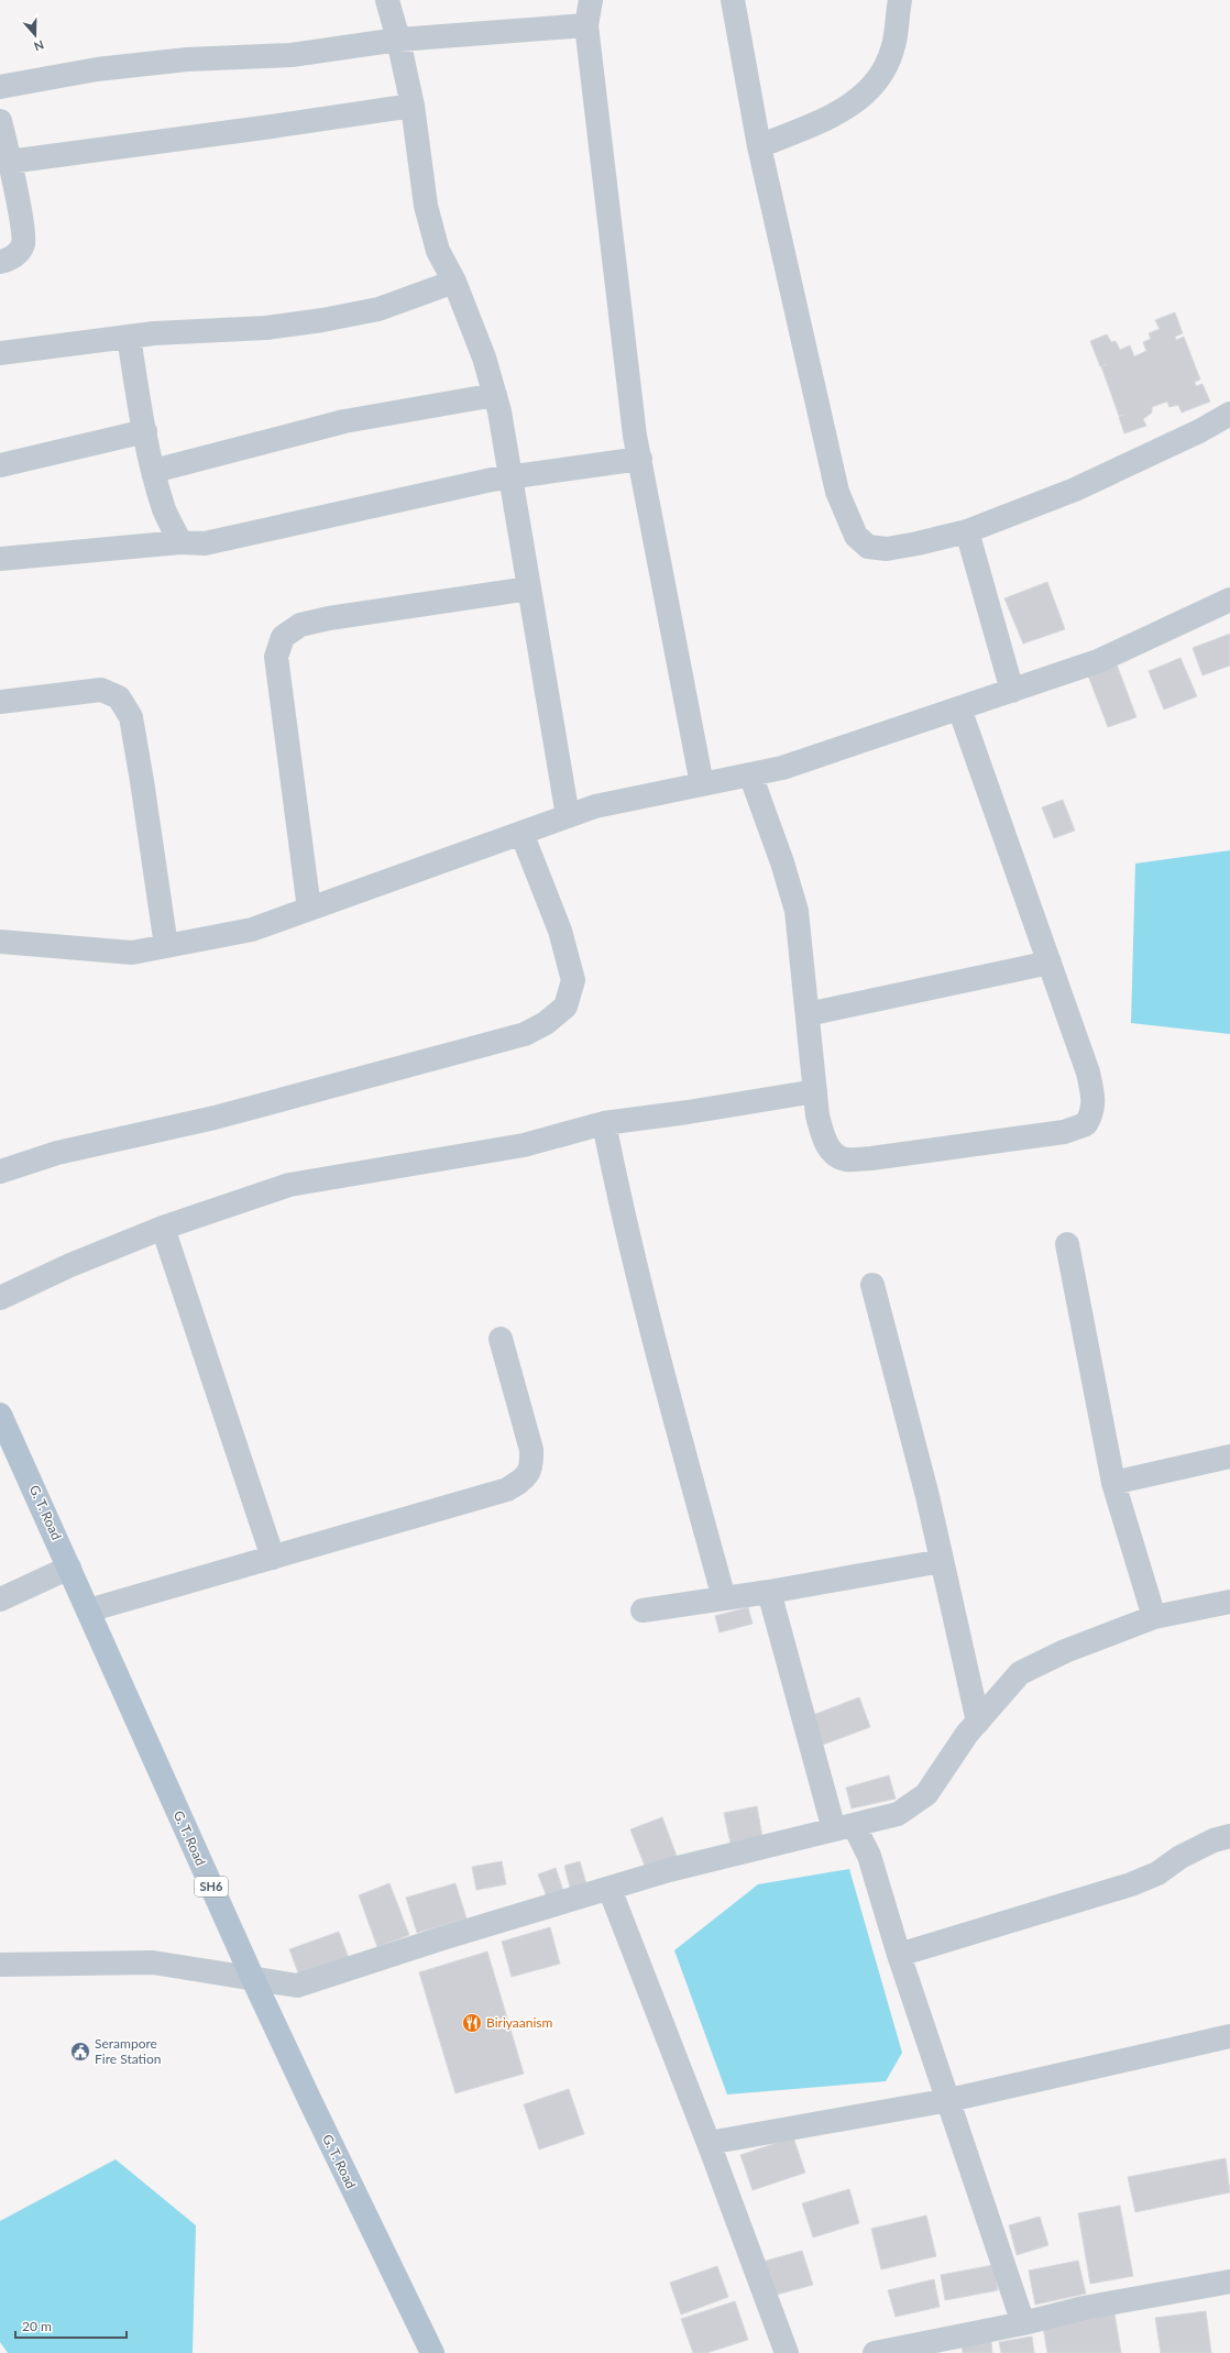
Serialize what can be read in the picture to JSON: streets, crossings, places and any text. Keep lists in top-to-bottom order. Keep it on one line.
{"streets":{"main road":["G. T. Road","SH6"]},"places":{"restaurant":["Biriyaanism"],"public building":["Serampore Fire Station"]},"scale_bar":"20 m","north":"bottom"}
